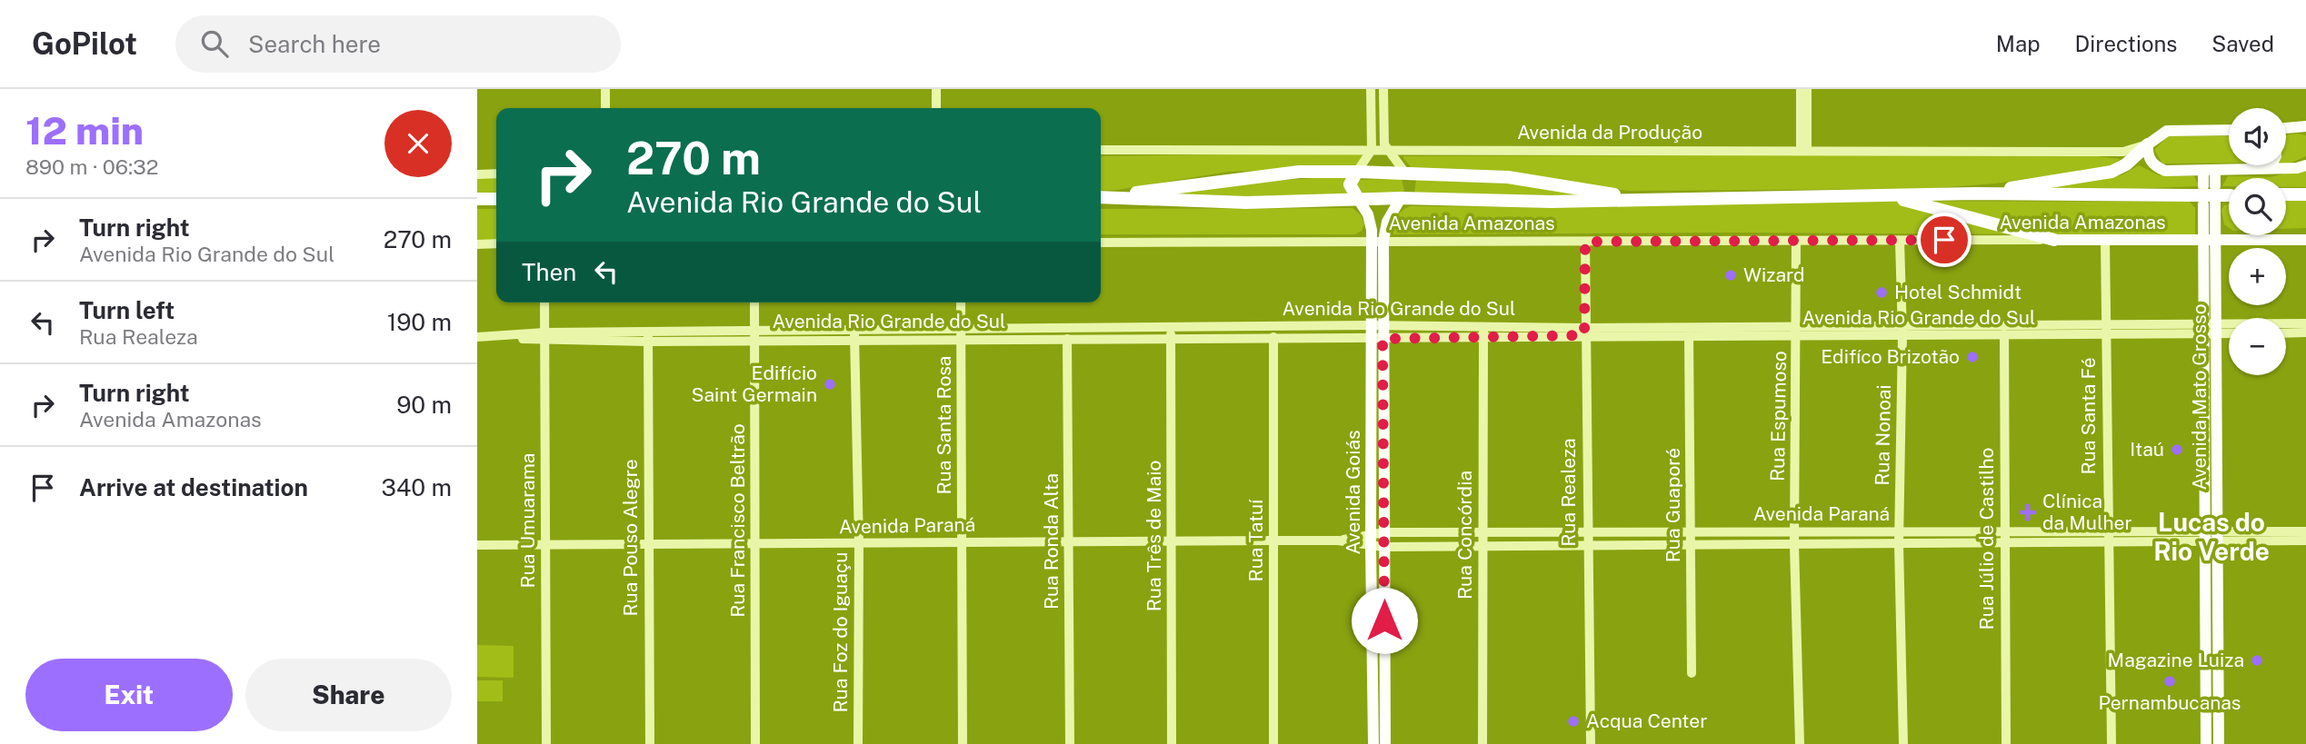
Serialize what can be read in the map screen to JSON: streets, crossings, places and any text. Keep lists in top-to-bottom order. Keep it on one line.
{"streets":{"main road":["Avenida Amazonas","Avenida Mato Grosso","Avenida Goiás"],"street":["Avenida da Produção","Avenida Rio Grande do Sul","Rua Espumoso","Rua Santa Fé","Rua Santa Rosa","Rua Nonoai","Rua Realeza","Rua Guaporé","Avenida Paraná","Rua Umuarama","Rua Francisco Beltrão","Rua Concórdia","Rua Três de Maio","Rua Pouso Alegre","Rua Júlio de Castilho","Rua Tatuí","Rua Ronda Alta","Rua Foz do Iguaçu"]},"crossings":[["Avenida Amazonas","Avenida Mato Grosso"],["Avenida Amazonas","Rua Espumoso"],["Avenida Amazonas","Rua Santa Fé"],["Avenida Amazonas","Rua Nonoai"],["Avenida Amazonas","Avenida Goiás"],["Avenida Amazonas","Rua Realeza"],["Avenida Rio Grande do Sul","Avenida Mato Grosso"],["Avenida Rio Grande do Sul","Rua Espumoso"],["Avenida Rio Grande do Sul","Rua Santa Fé"],["Avenida Rio Grande do Sul","Rua Santa Rosa"],["Avenida Rio Grande do Sul","Rua Nonoai"],["Avenida Rio Grande do Sul","Avenida Goiás"],["Avenida Rio Grande do Sul","Rua Realeza"],["Avenida Rio Grande do Sul","Rua Guaporé"],["Avenida Rio Grande do Sul","Rua Umuarama"],["Avenida Rio Grande do Sul","Rua Francisco Beltrão"],["Avenida Rio Grande do Sul","Rua Concórdia"],["Avenida Rio Grande do Sul","Rua Três de Maio"],["Avenida Rio Grande do Sul","Rua Pouso Alegre"],["Avenida Rio Grande do Sul","Rua Júlio de Castilho"],["Avenida Rio Grande do Sul","Rua Tatuí"],["Avenida Rio Grande do Sul","Rua Ronda Alta"],["Avenida Rio Grande do Sul","Rua Foz do Iguaçu"],["Avenida Mato Grosso","Avenida Paraná"],["Rua Espumoso","Avenida Paraná"],["Rua Santa Fé","Avenida Paraná"],["Rua Santa Rosa","Avenida Paraná"],["Rua Nonoai","Avenida Paraná"],["Avenida Goiás","Avenida Paraná"],["Rua Realeza","Avenida Paraná"],["Rua Guaporé","Avenida Paraná"],["Avenida Paraná","Rua Umuarama"],["Avenida Paraná","Rua Francisco Beltrão"],["Avenida Paraná","Rua Concórdia"],["Avenida Paraná","Rua Três de Maio"],["Avenida Paraná","Rua Pouso Alegre"],["Avenida Paraná","Rua Júlio de Castilho"],["Avenida Paraná","Rua Tatuí"],["Avenida Paraná","Rua Ronda Alta"],["Avenida Paraná","Rua Foz do Iguaçu"]],"districts":["Lucas do Rio Verde"],"places":{"other":["Wizard","Hotel Schmidt","Edifíco Brizotão","Edifício Saint Germain","Itaú","Magazine Luiza","Pernambucanas","Acqua Center"],"health":["Clínica da Mulher"]},"page":{"header":"GoPilot","search":"Search here","nav":["Map","Directions","Saved"],"heading":["12 min","890 m · 06:32"],"map_buttons":["+","−"],"turn":["270 m","Avenida Rio Grande do Sul"],"list":[{"name":"Turn right","note":"Avenida Rio Grande do Sul","value":"270 m"},{"name":"Turn left","note":"Rua Realeza","value":"190 m"},{"name":"Turn right","note":"Avenida Amazonas","value":"90 m"},{"name":"Arrive at destination","value":"340 m"}],"then":"Then","buttons":["Exit","Share"]}}
